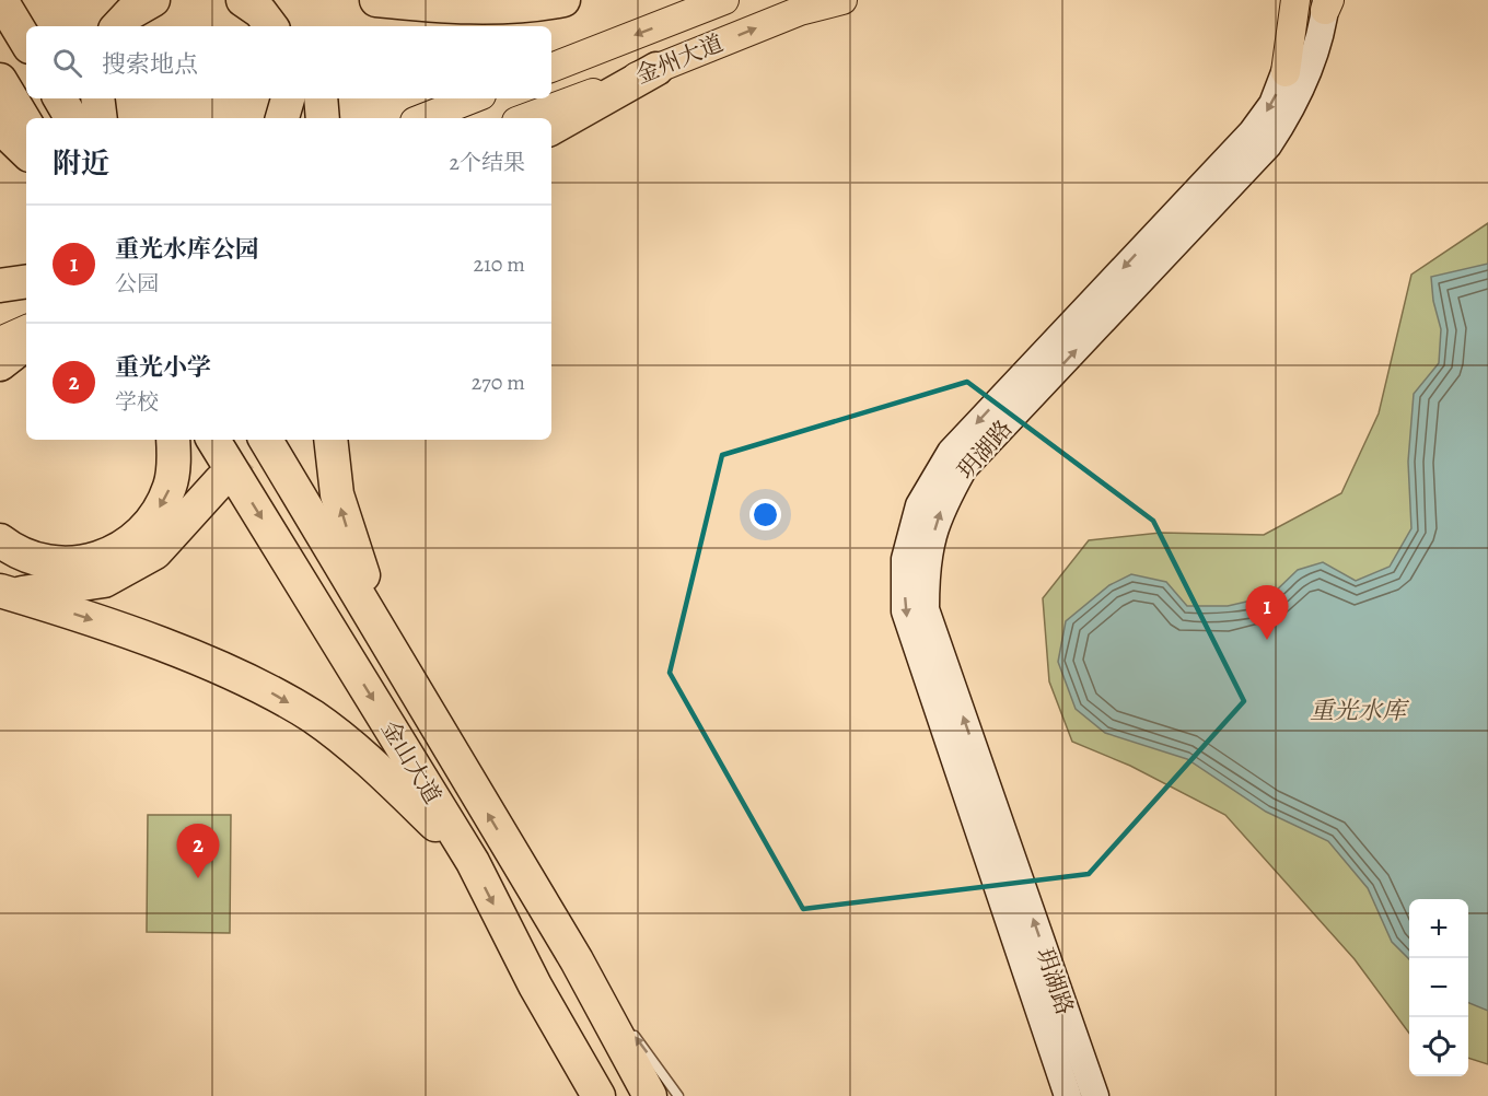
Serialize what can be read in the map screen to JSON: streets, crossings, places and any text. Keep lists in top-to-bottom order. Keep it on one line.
{"streets":{"highway":["金山大道"],"main road":["金州大道","玥湖路"]},"water":["重光水库"],"page":{"search":"搜索地点","heading":["附近","2个结果"],"list":[{"mark":"1","name":"重光水库公园","note":"公园","value":"210 m"},{"mark":"2","name":"重光小学","note":"学校","value":"270 m"}],"pins":["1","2"],"map_buttons":["+","−"]}}
